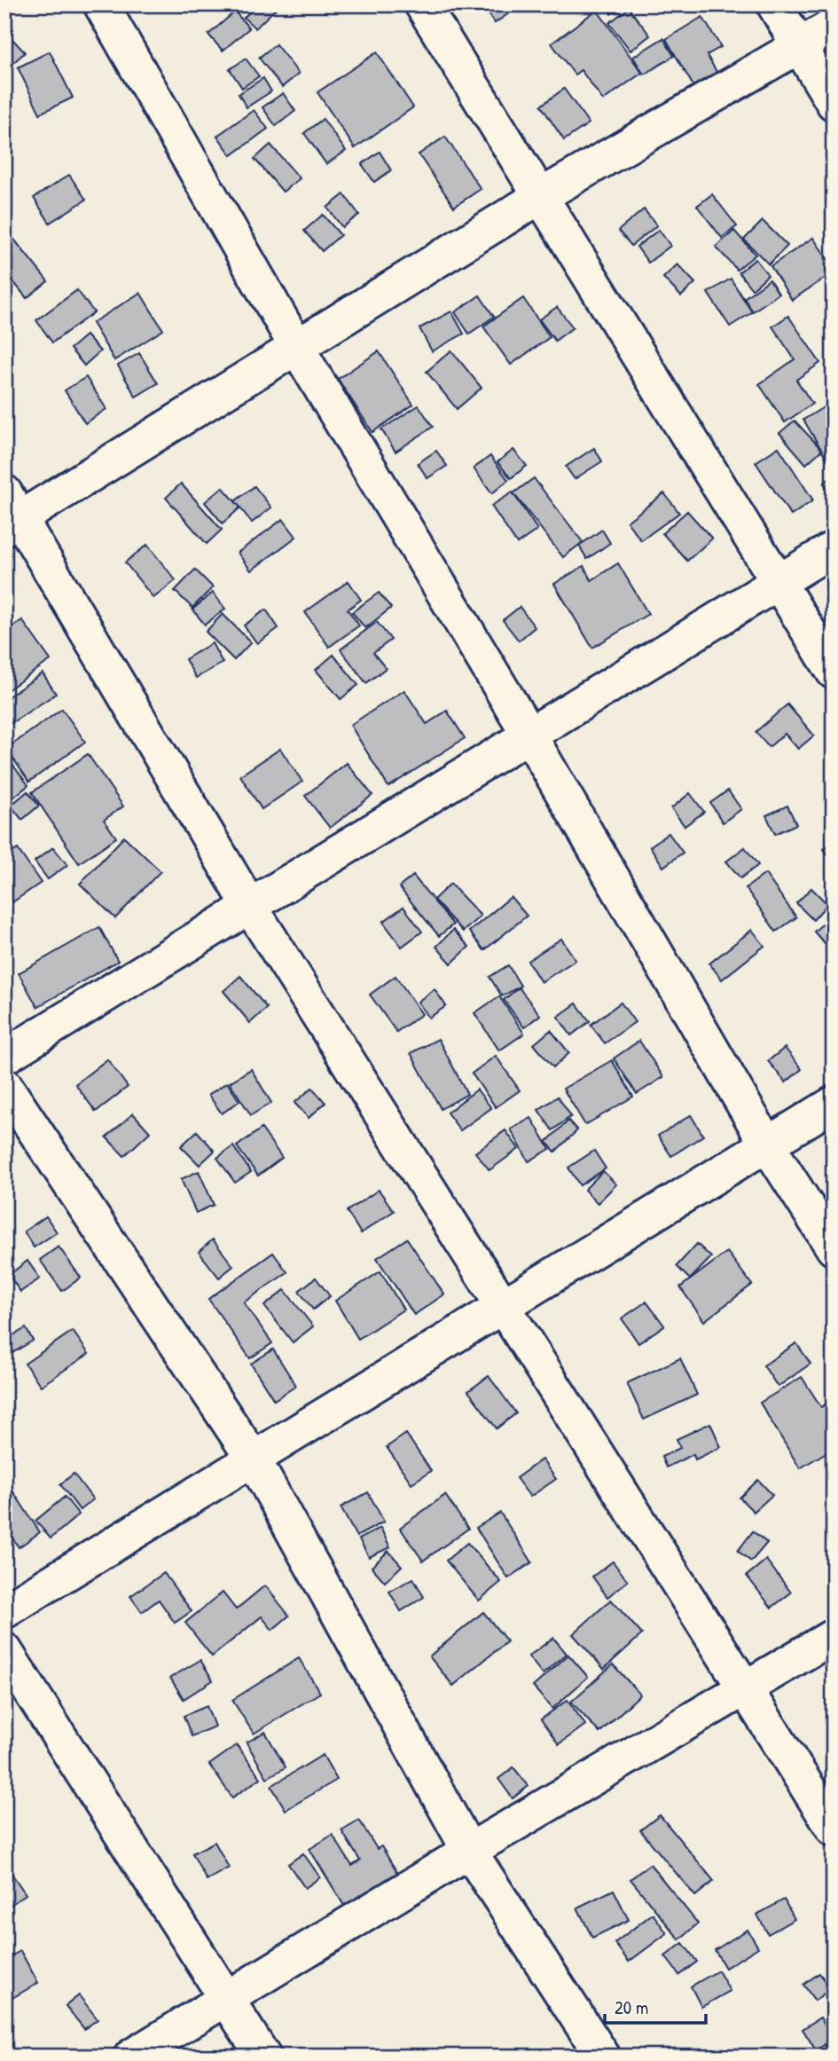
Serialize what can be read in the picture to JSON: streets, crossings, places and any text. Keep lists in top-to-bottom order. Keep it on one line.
{"scale_bar":"20 m"}
